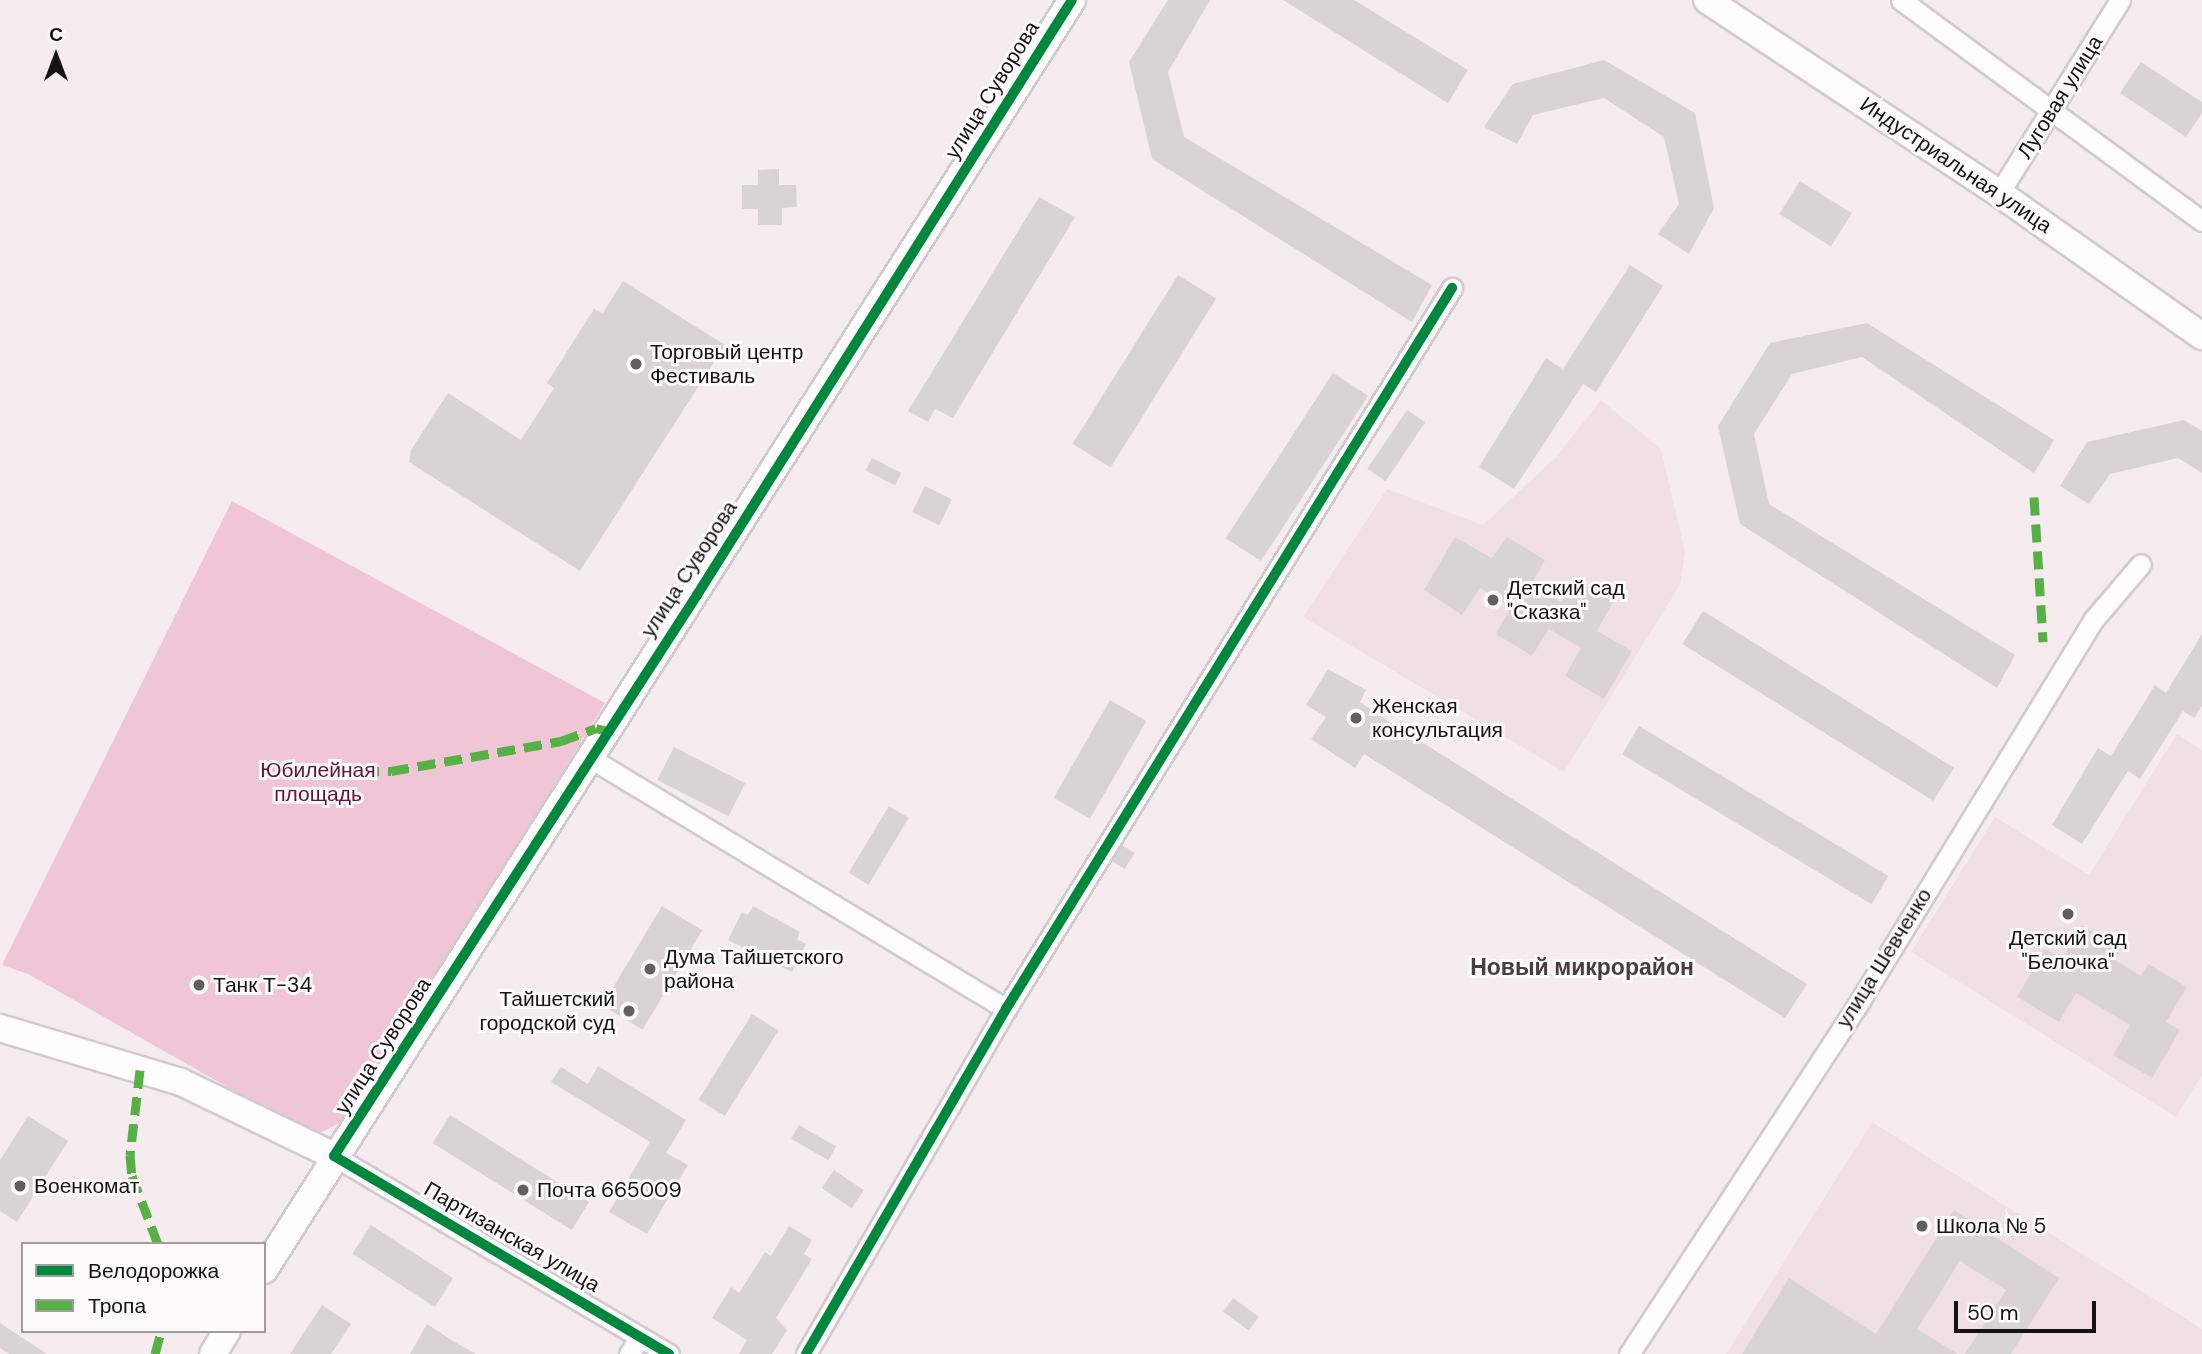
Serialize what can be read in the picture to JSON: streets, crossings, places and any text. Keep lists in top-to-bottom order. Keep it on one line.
{"streets":{"street":["улица Суворова","Луговая улица","Индустриальная улица","улица Шевченко","Партизанская улица"]},"crossings":[["улица Суворова","Партизанская улица"],["Луговая улица","Индустриальная улица"]],"districts":["Новый микрорайон"],"parks":["Юбилейная площадь"],"places":["Торговый центр Фестиваль","Детский сад \"Сказка\"","Женская консультация","Детский сад \"Белочка\"","Дума Тайшетского района","Танк Т-34","Тайшетский городской суд","Военкомат","Почта 665009","Школа № 5"],"legend":["Велодорожка","Тропа"],"scale_bar":"50 m","north":"top"}
